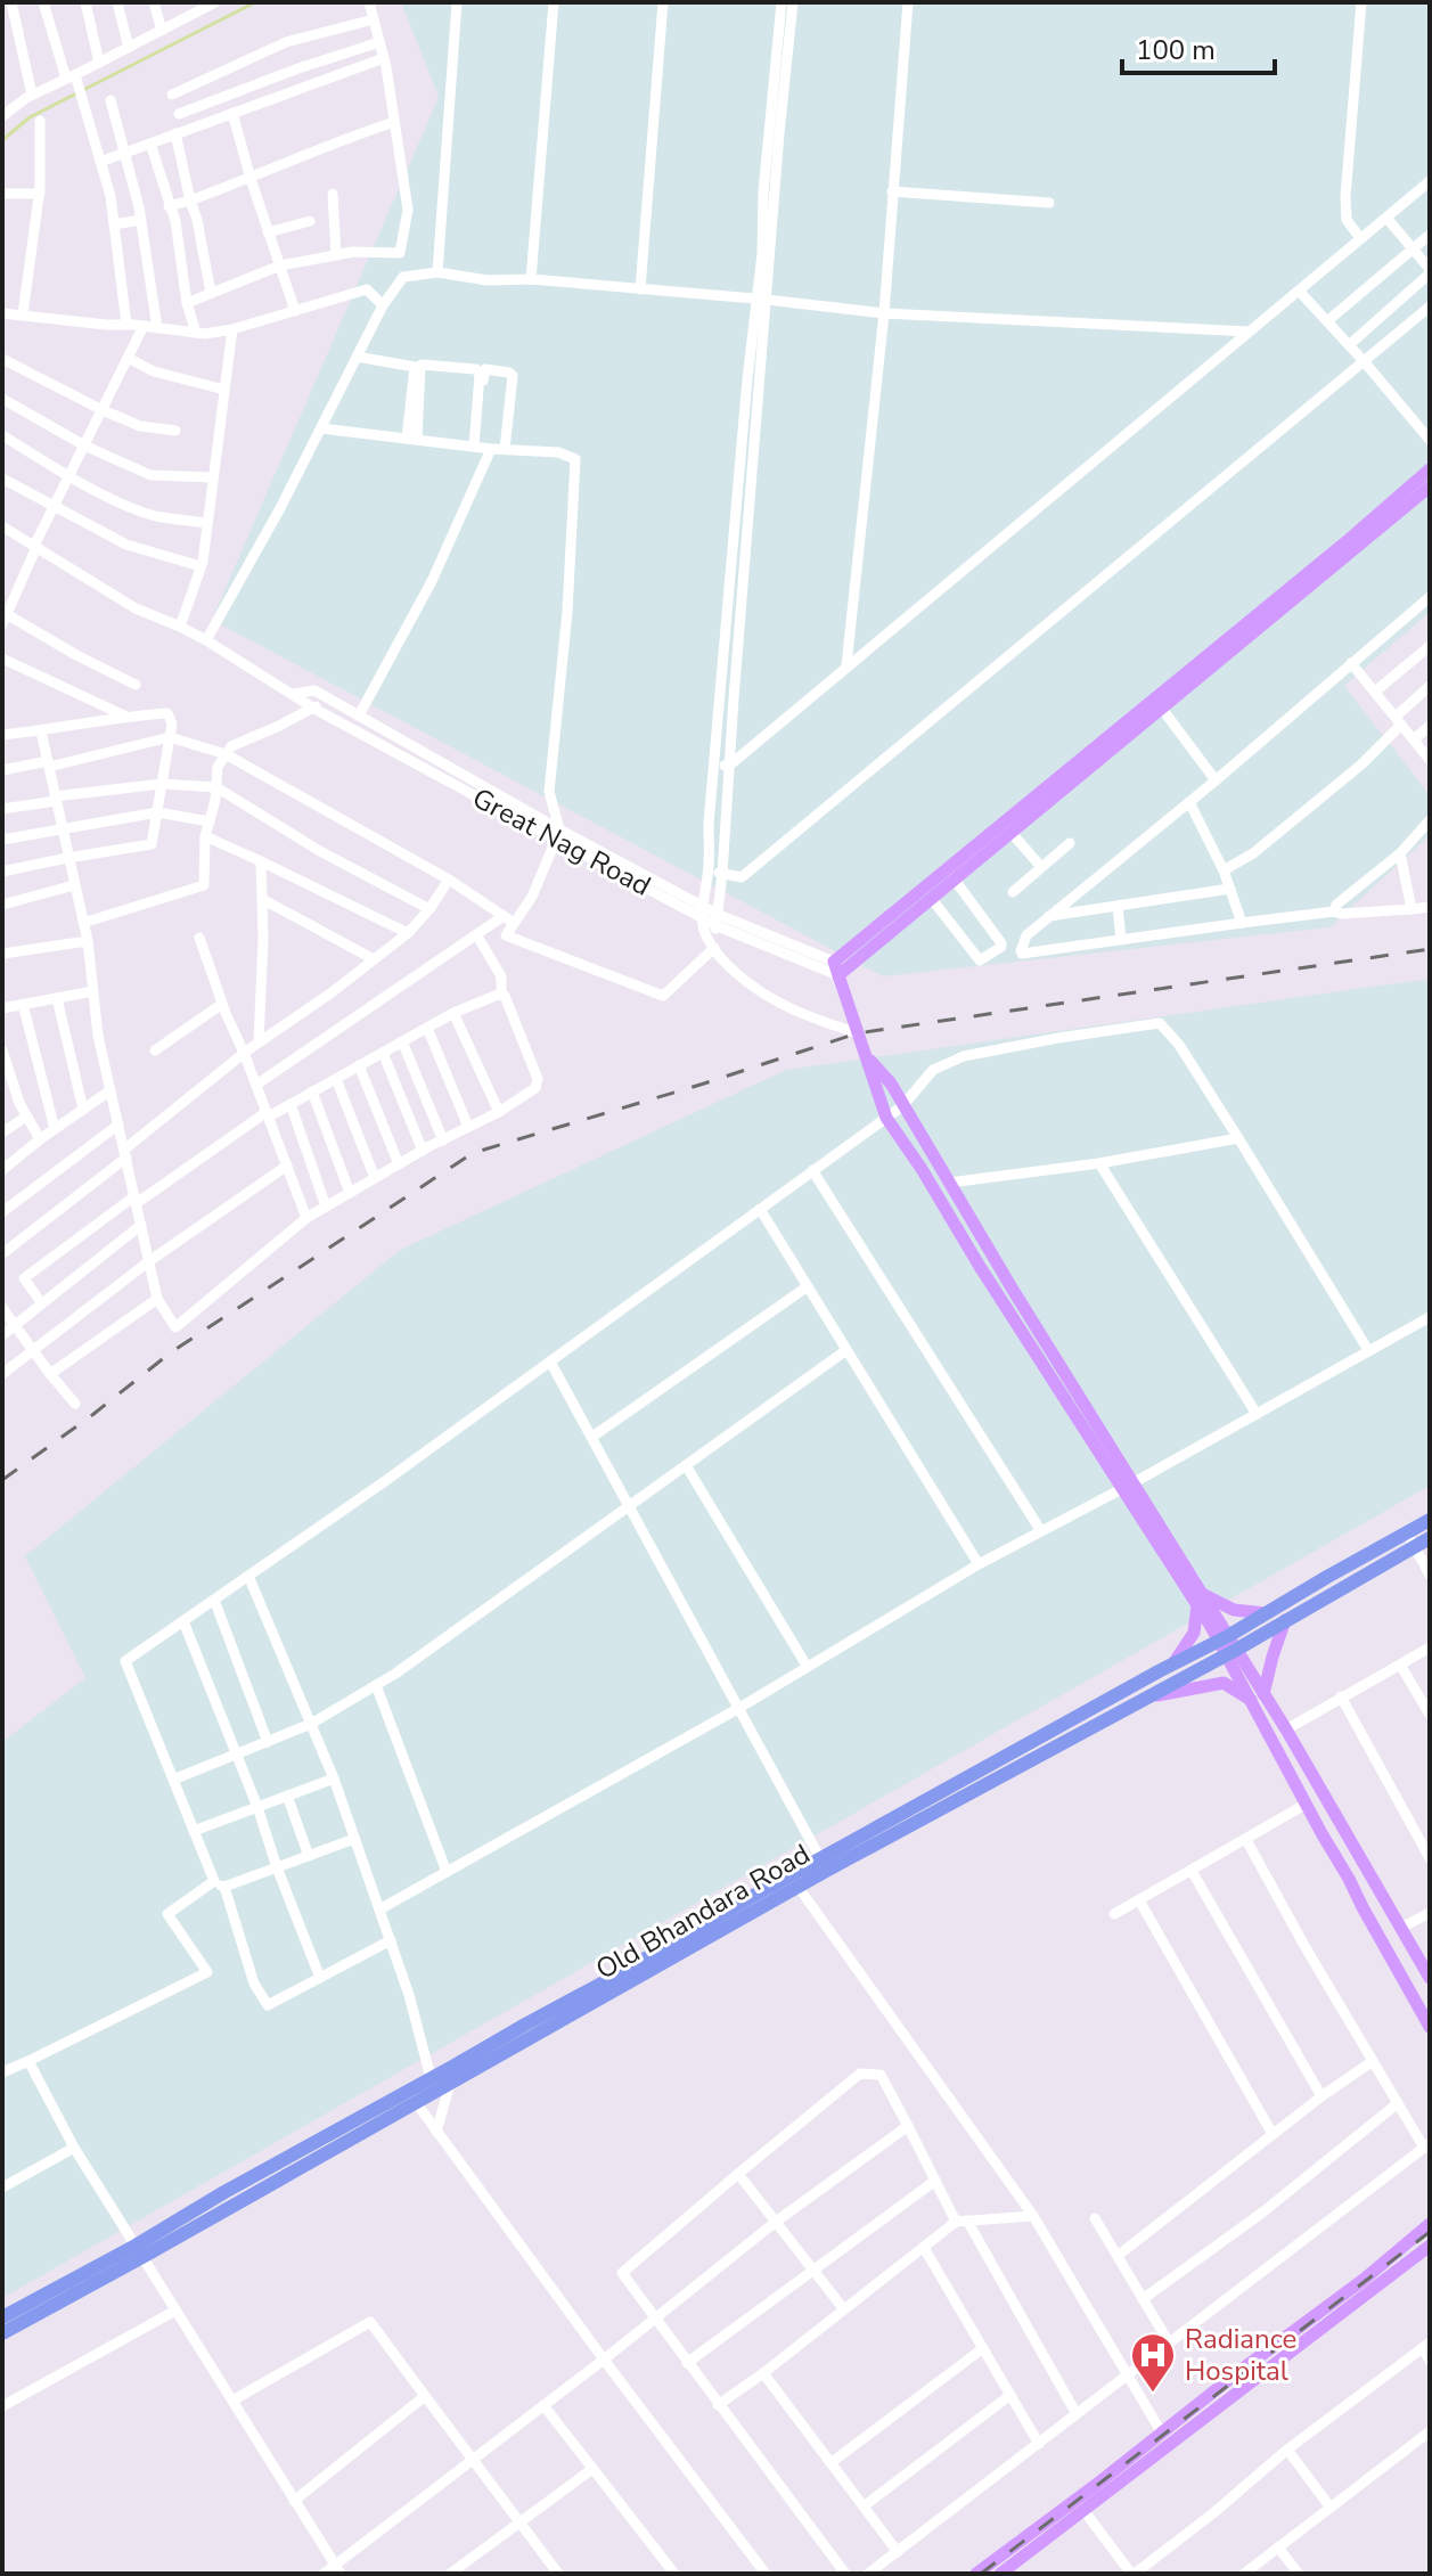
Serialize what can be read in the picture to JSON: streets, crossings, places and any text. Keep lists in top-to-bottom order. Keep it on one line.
{"streets":{"highway":["Old Bhandara Road"],"street":["Great Nag Road"]},"places":{"hospital":["Radiance Hospital"]},"scale_bar":"100 m"}
